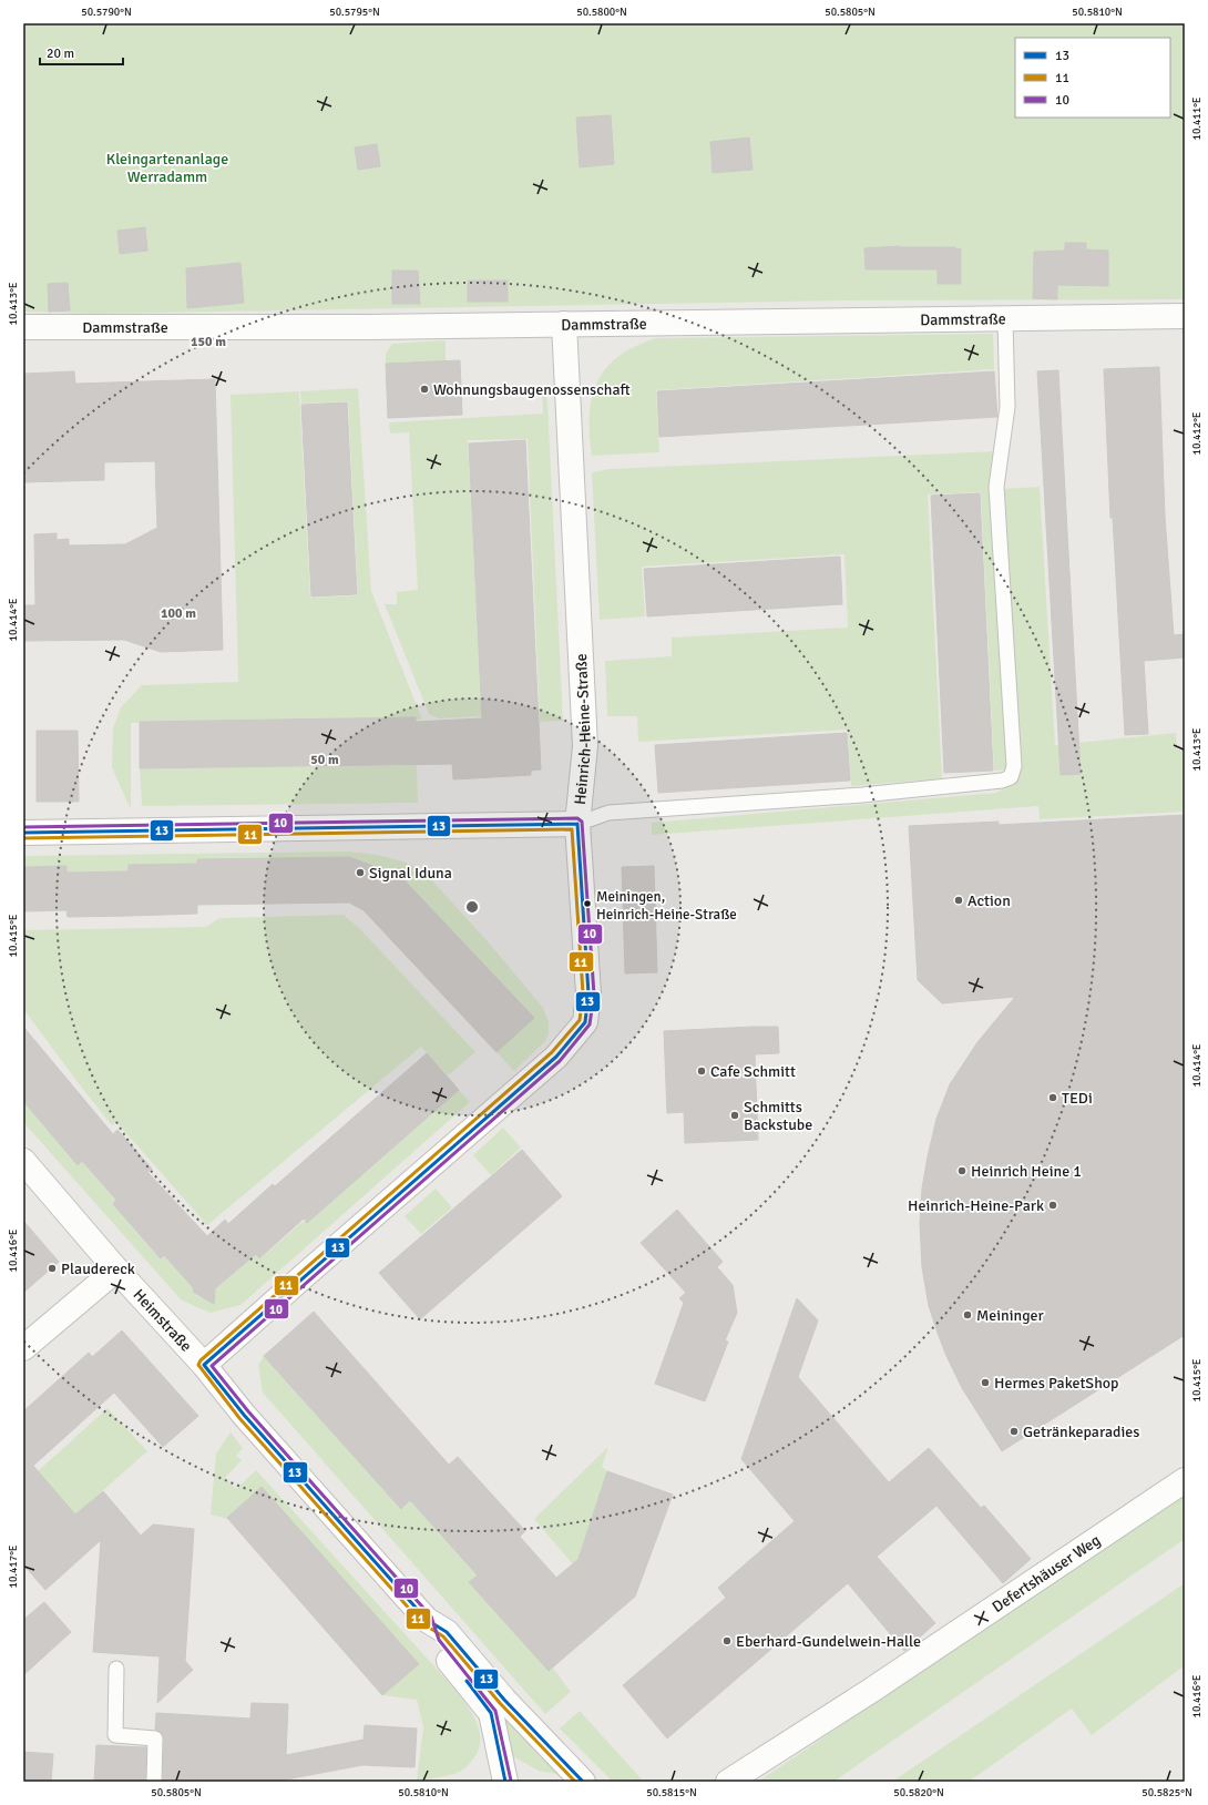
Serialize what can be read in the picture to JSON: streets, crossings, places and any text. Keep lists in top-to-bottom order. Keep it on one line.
{"streets":{"street":["Dammstraße","Heinrich-Heine-Straße","Heimstraße","Defertshäuser Weg"]},"crossings":[["Dammstraße","Heinrich-Heine-Straße"],["Heinrich-Heine-Straße","Heimstraße"]],"parks":["Kleingartenanlage Werradamm"],"places":["Wohnungsbaugenossenschaft","Signal Iduna","Action","Meiningen, Heinrich-Heine-Straße","Cafe Schmitt","TEDi","Schmitts Backstube","Heinrich Heine 1","Heinrich-Heine-Park","Plaudereck","Meininger","Hermes PaketShop","Getränkeparadies","Eberhard-Gundelwein-Halle"],"lines":["transit line 10","transit line 13","transit line 11"],"legend":["13","11","10"],"scale_bar":"20 m","coordinates":["50.5790°N","50.5795°N","50.5800°N","50.5805°N","50.5810°N","10.411°E","10.413°E","10.412°E","10.414°E","10.415°E","10.416°E","10.417°E","50.5815°N","50.5820°N","50.5825°N"],"rings":["150 m","100 m","50 m"]}
